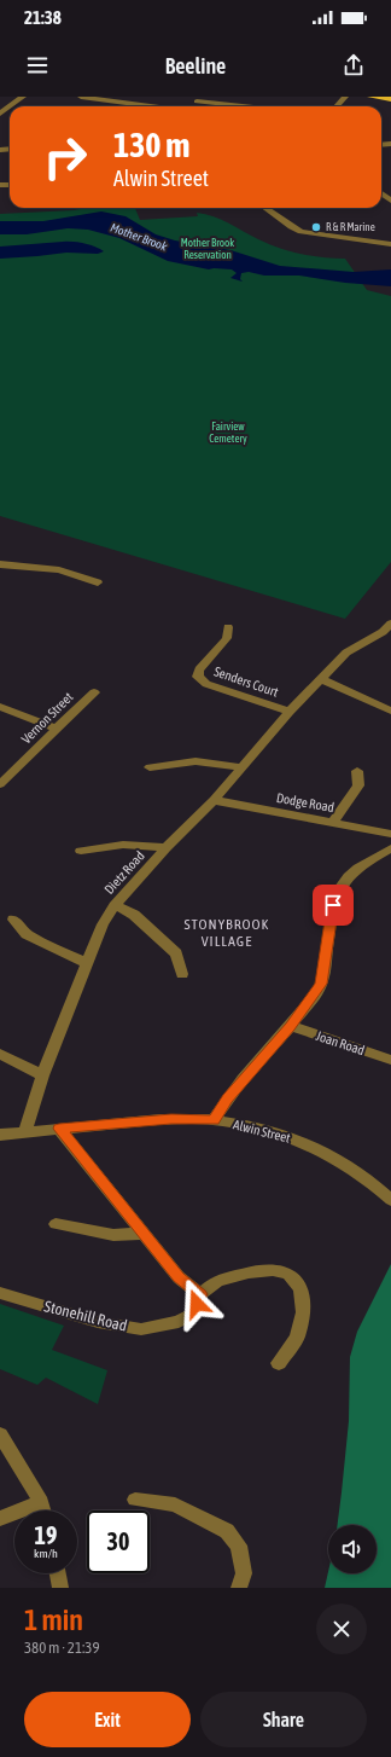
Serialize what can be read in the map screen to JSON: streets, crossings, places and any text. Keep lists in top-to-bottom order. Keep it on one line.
{"streets":{"street":["Senders Court","Vernon Street","Dodge Road","Dietz Road","Joan Road","Alwin Street","Stonehill Road"]},"crossings":[["Senders Court","Dietz Road"],["Dodge Road","Dietz Road"],["Dietz Road","Alwin Street"]],"districts":["STONYBROOK VILLAGE"],"water":["Mother Brook"],"parks":["Mother Brook Reservation","Fairview Cemetery"],"places":["R & R Marine"],"page":{"status":"21:38","header":"Beeline","turn":["130 m","Alwin Street"],"speed":"19 km/h","limit":"30","heading":["1 min","380 m · 21:39"],"buttons":["Exit","Share"]}}
